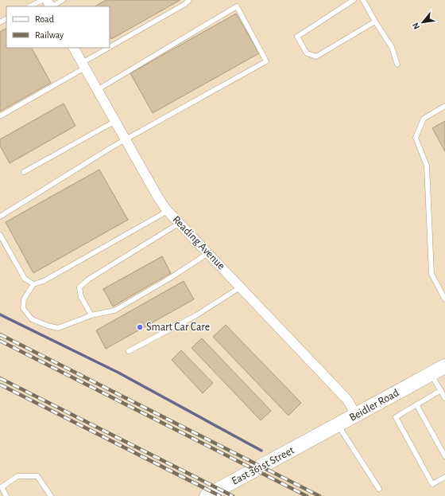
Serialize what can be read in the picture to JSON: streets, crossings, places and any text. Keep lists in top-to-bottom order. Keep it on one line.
{"streets":{"street":["Reading Avenue","Beidler Road","East 361st Street"]},"crossings":[["Reading Avenue","Beidler Road"],["Beidler Road","East 361st Street"]],"places":["Smart Car Care"],"legend":["Road","Railway"],"north":"bottom left"}
